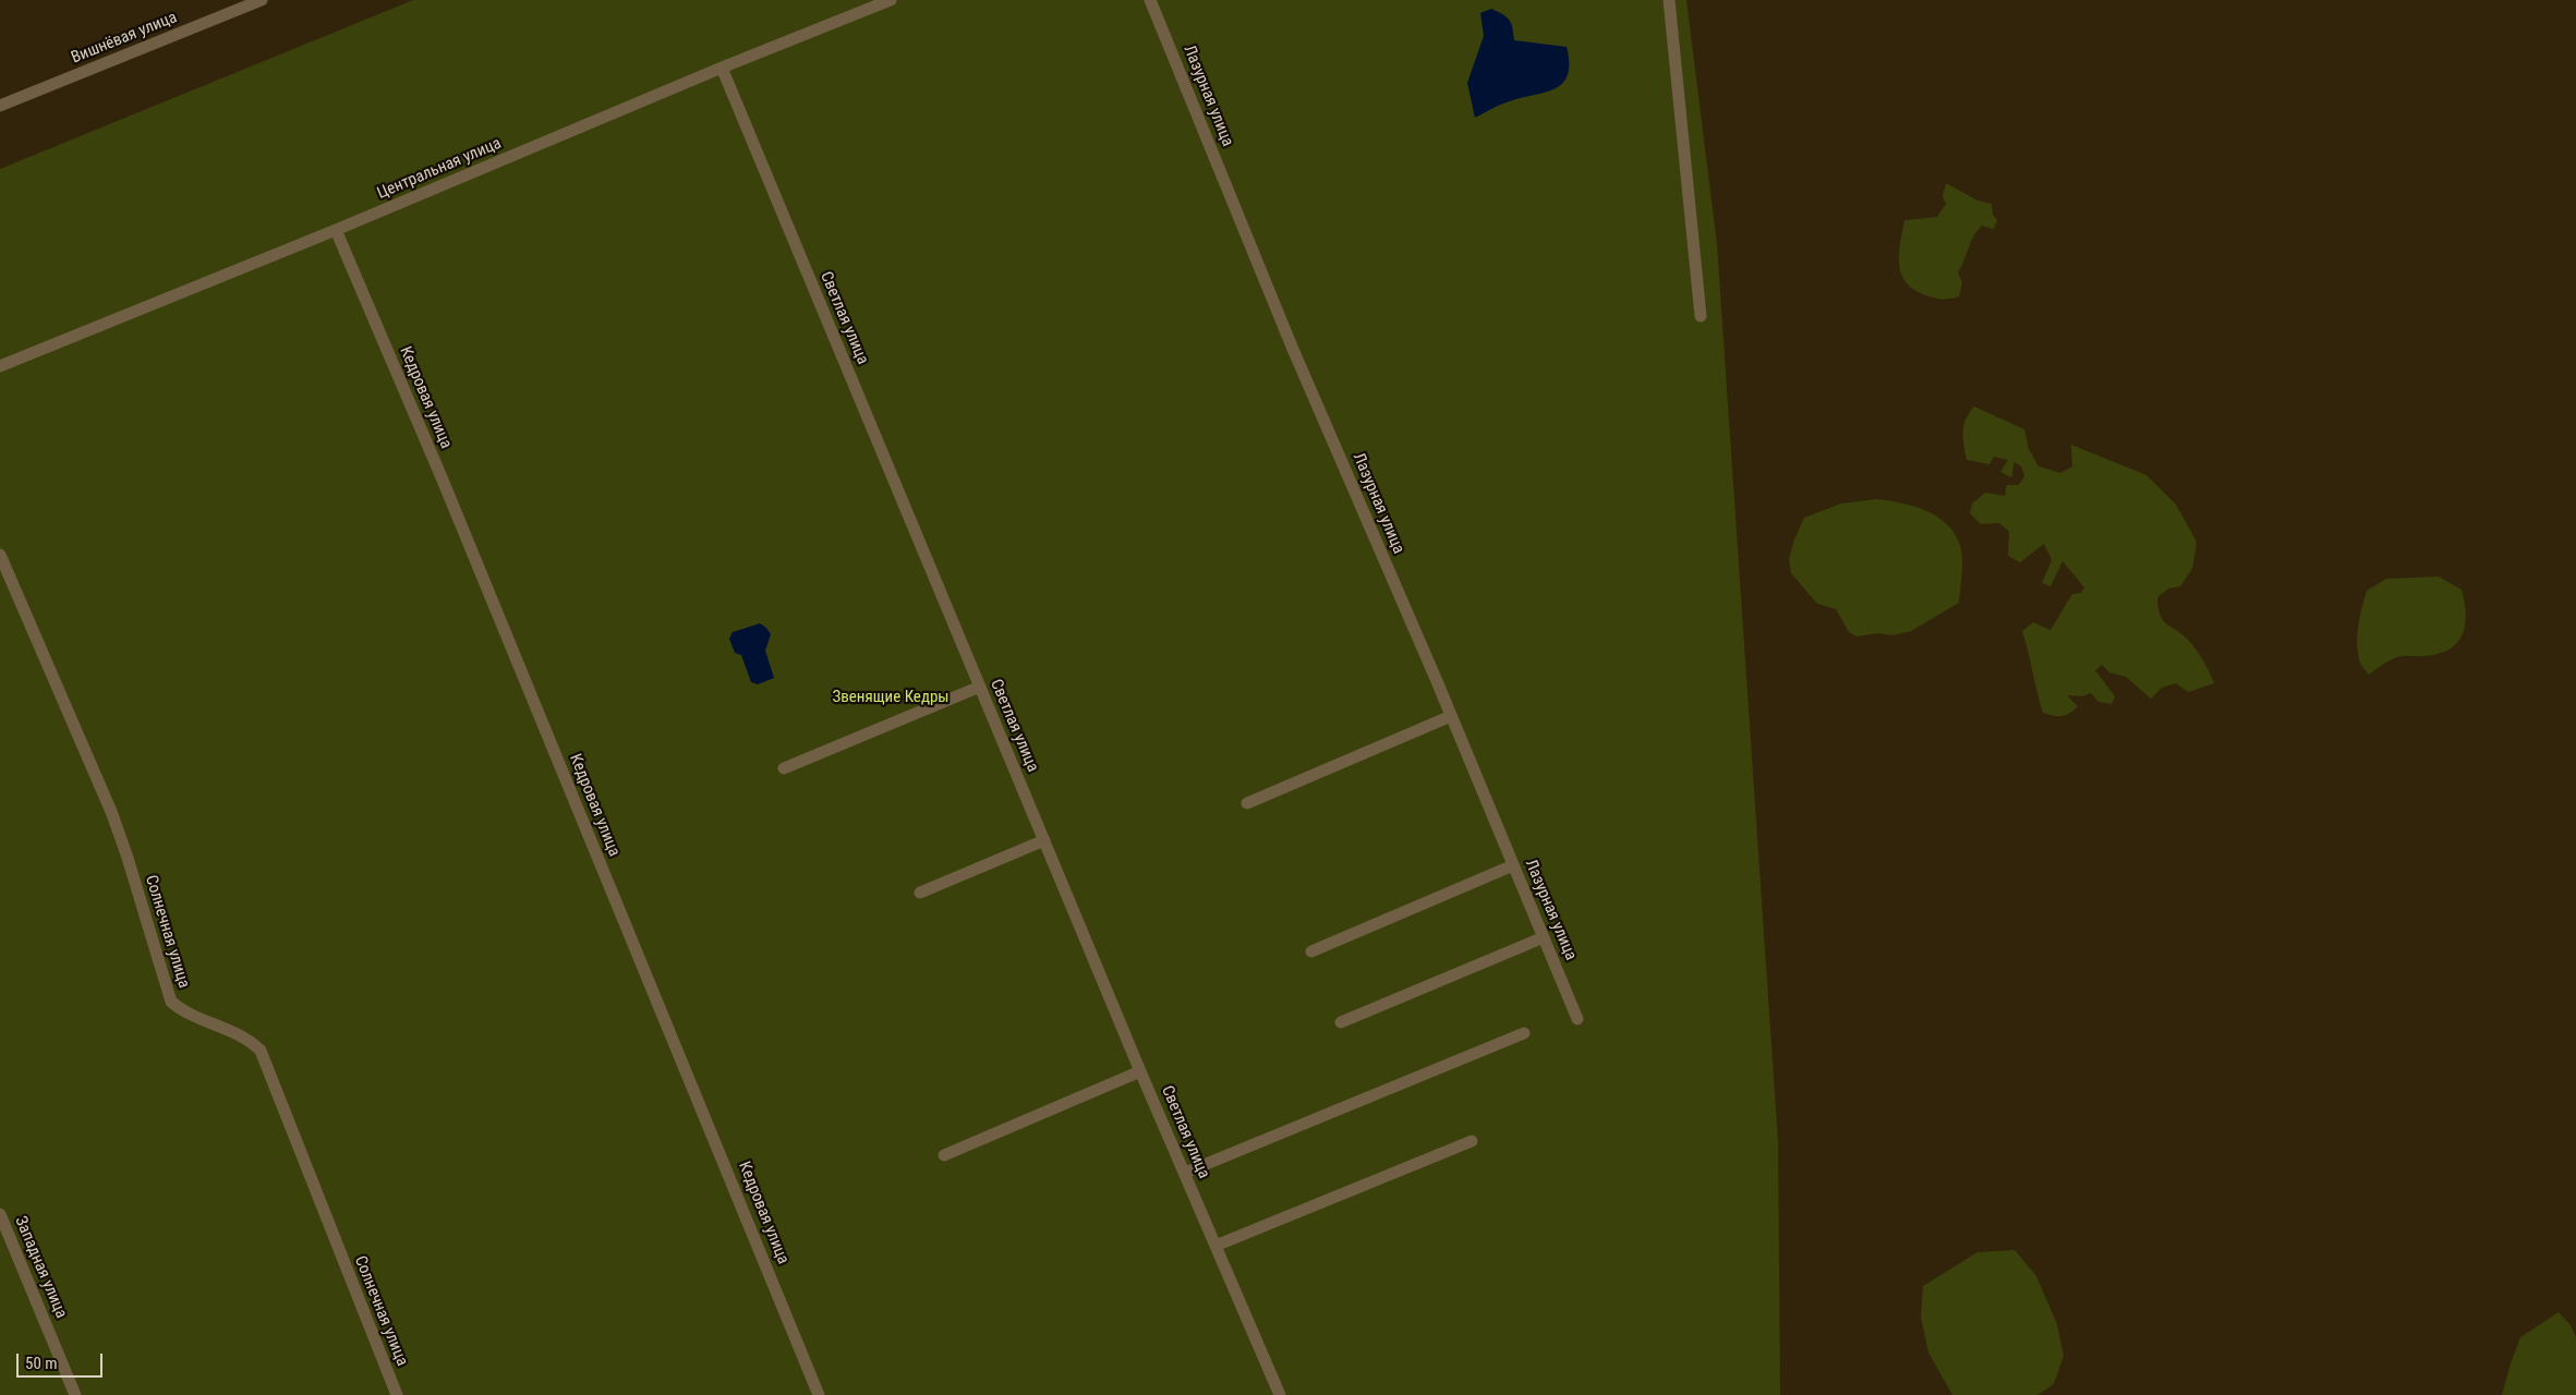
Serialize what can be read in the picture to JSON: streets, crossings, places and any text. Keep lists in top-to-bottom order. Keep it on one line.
{"streets":{"street":["Вишнёвая улица","Лазурная улица","Центральная улица","Светлая улица","Кедровая улица","Солнечная улица","Западная улица"]},"crossings":[["Центральная улица","Светлая улица"],["Центральная улица","Кедровая улица"]],"parks":["Звенящие Кедры"],"scale_bar":"50 m"}
